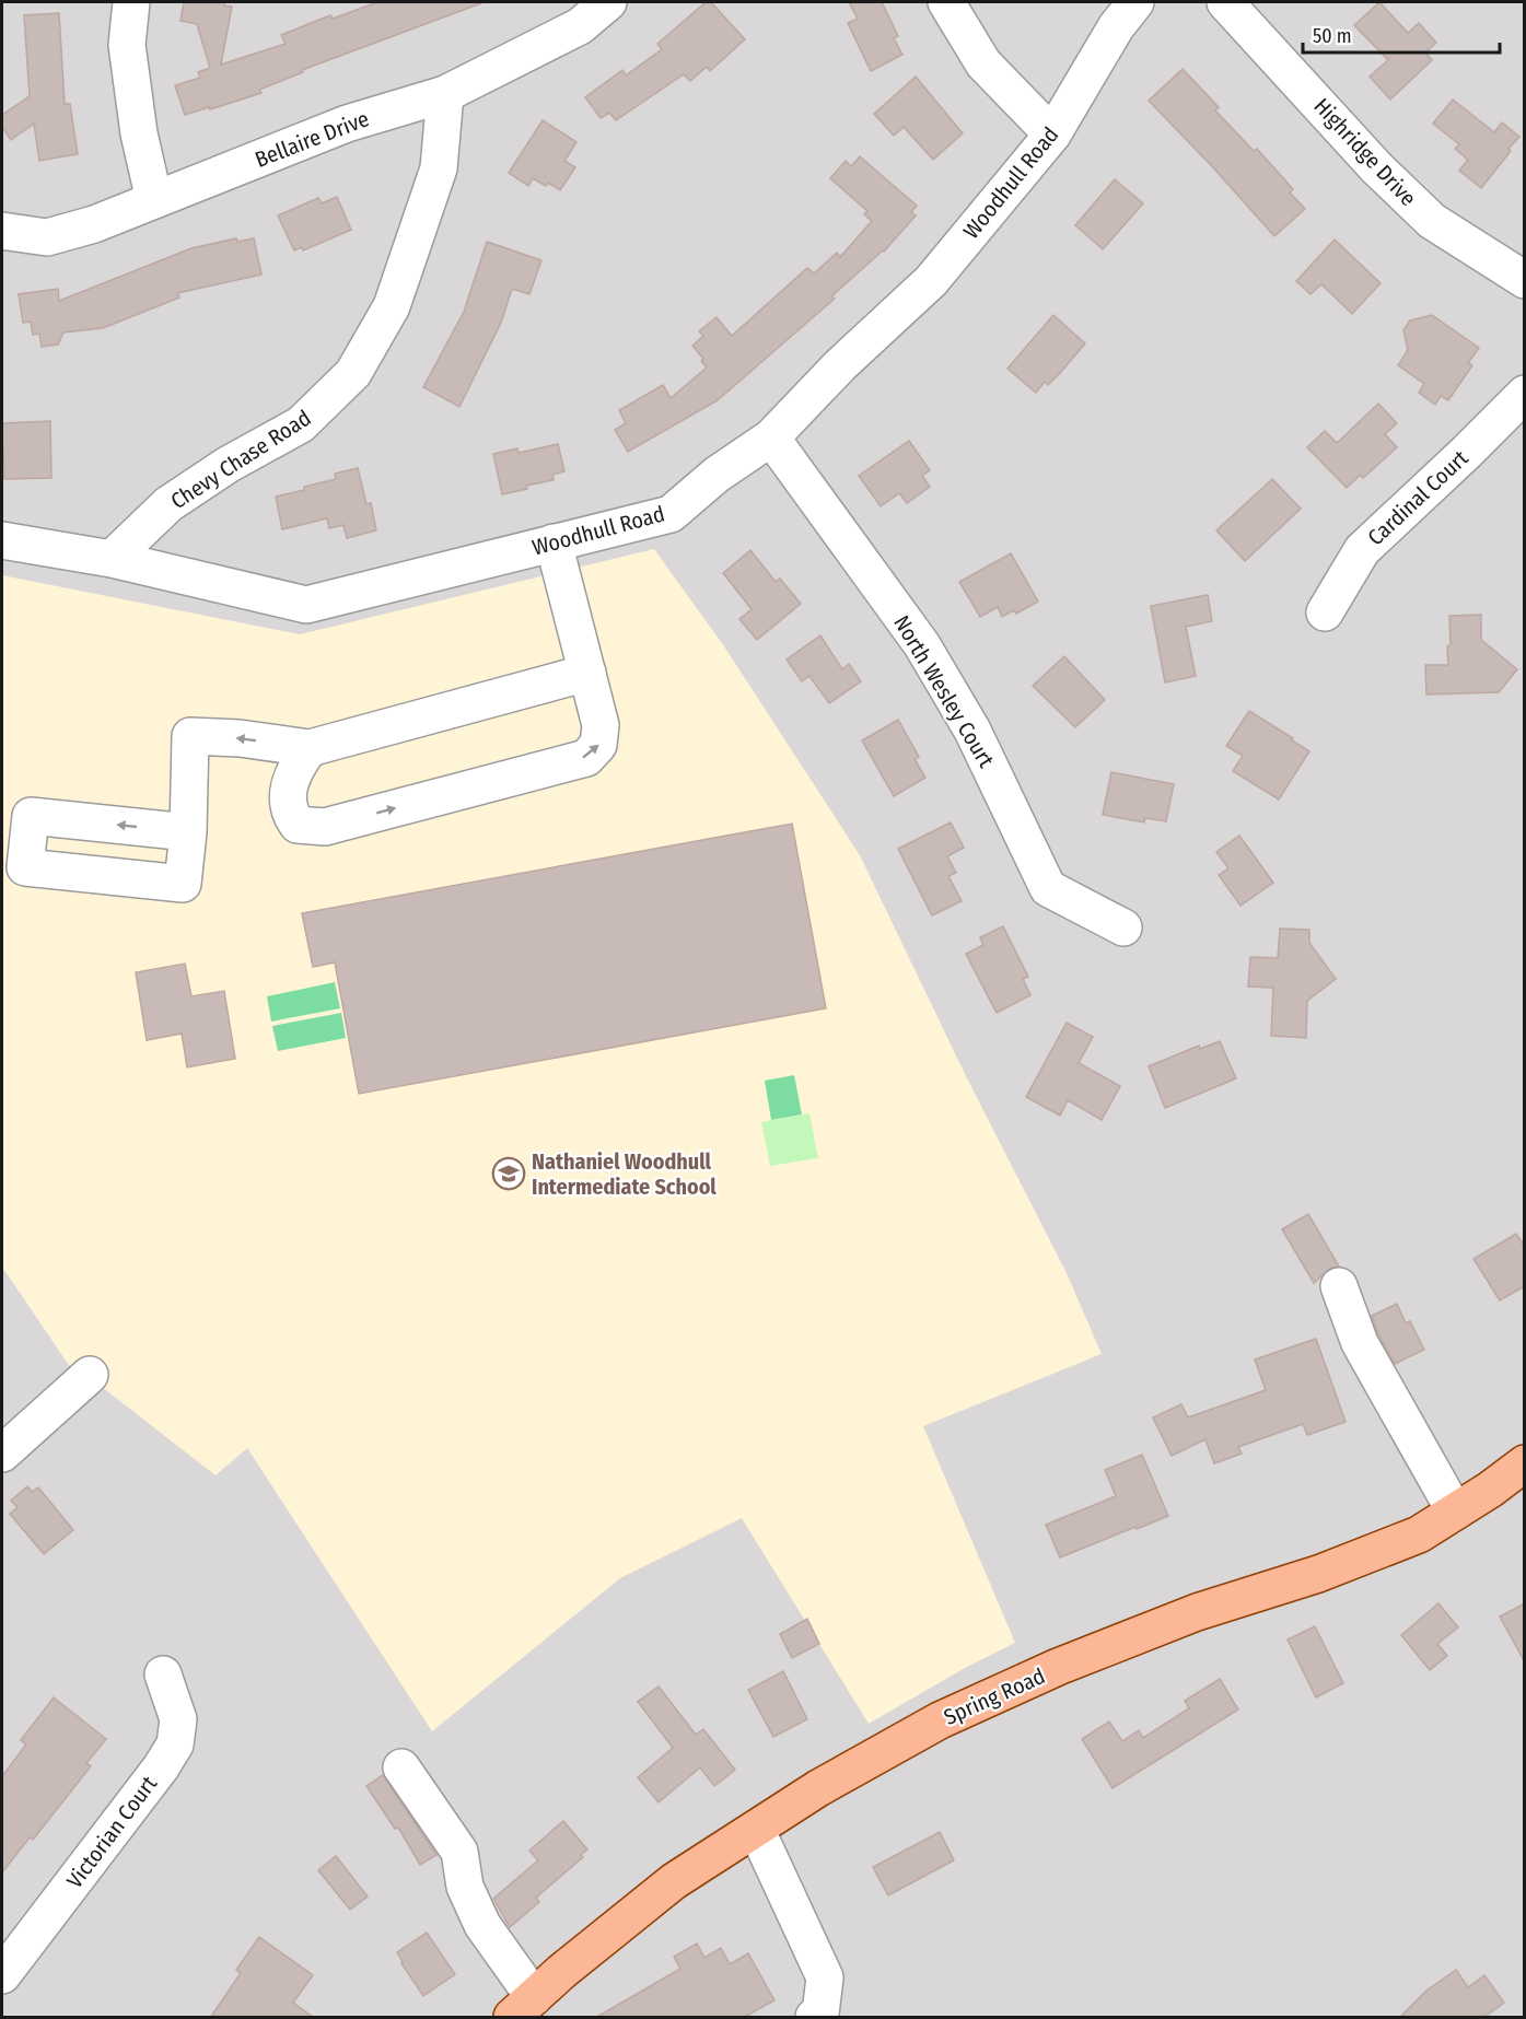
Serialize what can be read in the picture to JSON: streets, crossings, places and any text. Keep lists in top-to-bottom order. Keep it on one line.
{"streets":{"main road":["Spring Road"],"street":["Bellaire Drive","Highridge Drive","Woodhull Road","Chevy Chase Road","Cardinal Court","North Wesley Court","Victorian Court"]},"crossings":[["Bellaire Drive","Chevy Chase Road"],["Woodhull Road","Chevy Chase Road"],["Woodhull Road","North Wesley Court"]],"places":{"school or university":["Nathaniel Woodhull Intermediate School"]},"scale_bar":"50 m"}
